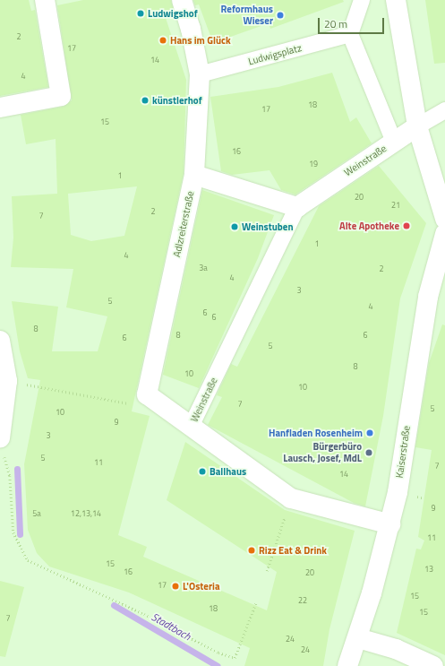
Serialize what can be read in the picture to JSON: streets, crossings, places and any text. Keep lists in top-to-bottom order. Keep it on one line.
{"streets":{"street":["Ludwigsplatz","Weinstraße","Adlzreiterstraße","Kaiserstraße"]},"crossings":[["Ludwigsplatz","Adlzreiterstraße"],["Weinstraße","Adlzreiterstraße"],["Weinstraße","Kaiserstraße"]],"water":["Stadtbach"],"places":["Ludwigshof","Reformhaus Wieser","Hans im Glück","künstlerhof","Alte Apotheke","Weinstuben","Hanfladen Rosenheim","Bürgerbüro Lausch, Josef, MdL","Ballhaus","Rizz Eat & Drink","L'Osteria"],"house_numbers":["2","17","14","4","18","17","15","16","19","1","20","21","2","7","1","4","3a","2","4","3","5","4","6","6","8","8","6","6","5","8","10","10","7","5","10","9","3","5","11","7","14","9","5a","12,13,14","11","15","13","16","20","17","15","22","18","15","7","24","24"],"scale_bar":"20 m"}
